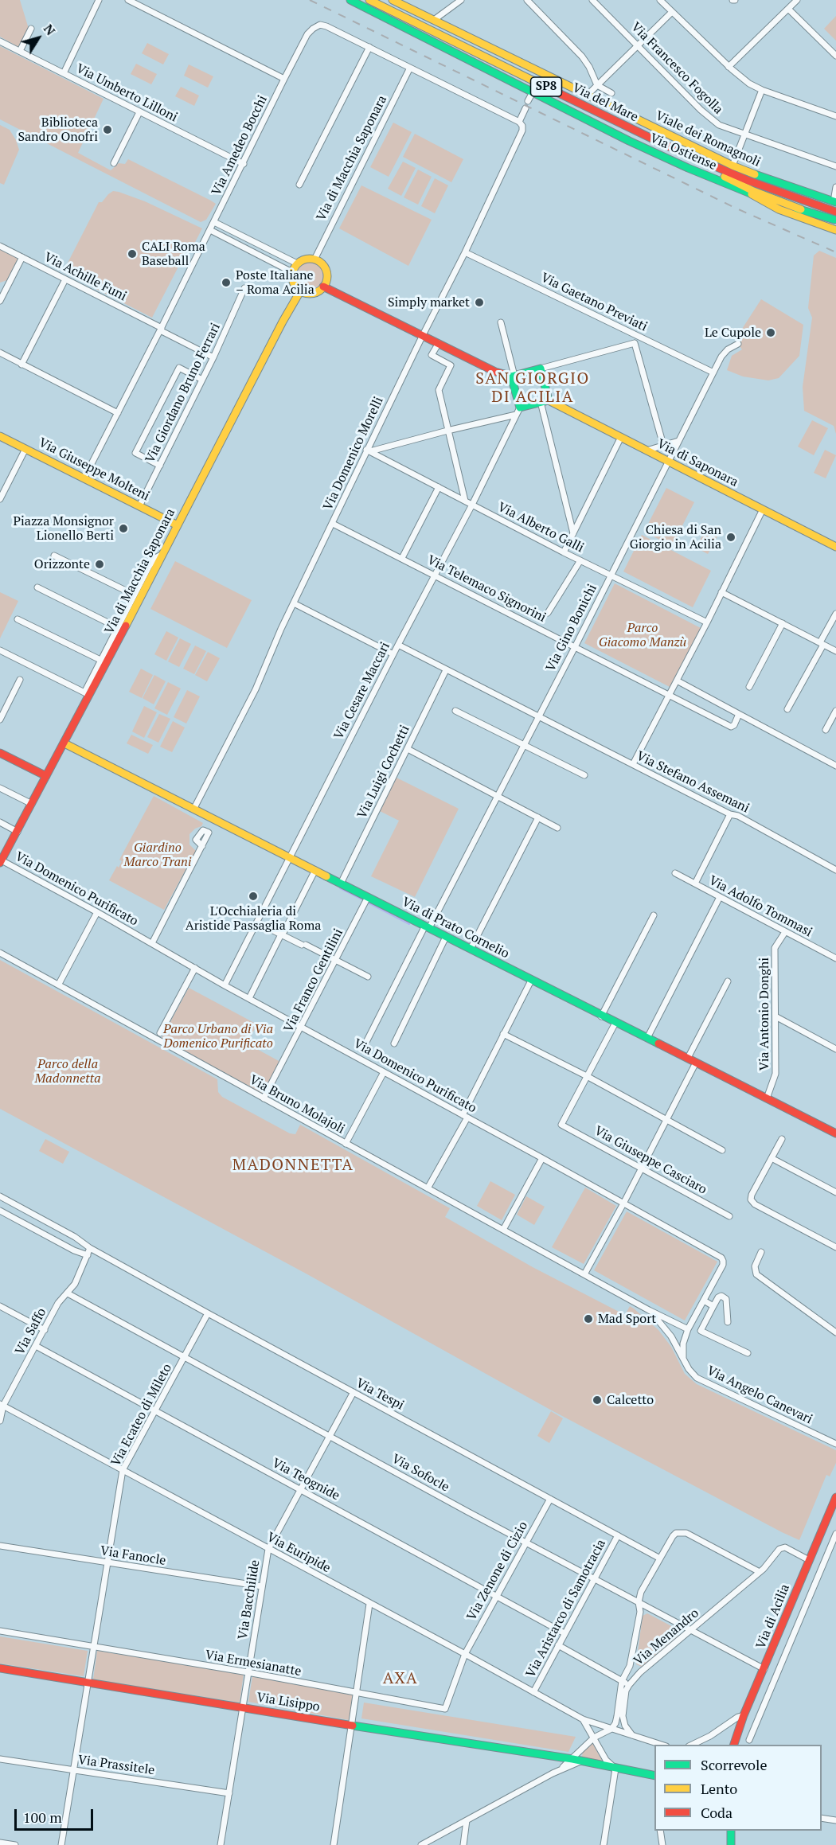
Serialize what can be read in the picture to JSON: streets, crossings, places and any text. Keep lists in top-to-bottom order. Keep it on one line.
{"streets":{"street":["Via Francesco Fogolla","SP8","Via Umberto Lilloni","Via del Mare","Viale dei Romagnoli","Via Amedeo Bocchi","Via Ostiense","Via di Macchia Saponara","Via Achille Funi","Via Gaetano Previati","Via Giordano Bruno Ferrari","Via Domenico Morelli","Via di Saponara","Via Giuseppe Molteni","Via Alberto Galli","Via Telemaco Signorini","Via Gino Bonichi","Via Cesare Maccari","Via Luigi Cochetti","Via Stefano Assemani","Via Domenico Purificato","Via Adolfo Tommasi","Via di Prato Cornelio","Via Franco Gentilini","Via Antonio Donghi","Via Bruno Molajoli","Via Giuseppe Casciaro","Via Saffo","Via Tespi","Via Angelo Canevari","Via Ecateo di Mileto","Via Sofocle","Via Teognide","Via Euripide","Via Fanocle","Via Zenone di Cizio","Via Bacchilide","Via Aristarco di Samotracia","Via di Acilia","Via Menandro","Via Ermesianatte","Via Lisippo","Via Prassitele"]},"crossings":[["Via Umberto Lilloni","Via Amedeo Bocchi"],["Via Amedeo Bocchi","Via di Macchia Saponara"],["Via Amedeo Bocchi","Via Achille Funi"],["Via Amedeo Bocchi","Via Domenico Morelli"],["Via Amedeo Bocchi","Via Giuseppe Molteni"],["Via di Macchia Saponara","Via Giuseppe Molteni"],["Via di Macchia Saponara","Via Domenico Purificato"],["Via di Macchia Saponara","Via di Prato Cornelio"],["Via Achille Funi","Via Giordano Bruno Ferrari"],["Via Gaetano Previati","Via Domenico Morelli"],["Via Gaetano Previati","Via Gino Bonichi"],["Via Giordano Bruno Ferrari","Via Giuseppe Molteni"],["Via Domenico Morelli","Via Alberto Galli"],["Via Domenico Morelli","Via Telemaco Signorini"],["Via Domenico Morelli","Via di Prato Cornelio"],["Via di Saponara","Via Gino Bonichi"],["Via Alberto Galli","Via Gino Bonichi"],["Via Alberto Galli","Via Cesare Maccari"],["Via Telemaco Signorini","Via Gino Bonichi"],["Via Telemaco Signorini","Via Cesare Maccari"],["Via Gino Bonichi","Via Stefano Assemani"],["Via Gino Bonichi","Via di Prato Cornelio"],["Via Cesare Maccari","Via Domenico Purificato"],["Via Cesare Maccari","Via di Prato Cornelio"],["Via Luigi Cochetti","Via di Prato Cornelio"],["Via Domenico Purificato","Via Franco Gentilini"],["Via Domenico Purificato","Via Angelo Canevari"],["Via Adolfo Tommasi","Via Antonio Donghi"],["Via di Prato Cornelio","Via Franco Gentilini"],["Via di Prato Cornelio","Via Antonio Donghi"],["Via Franco Gentilini","Via Bruno Molajoli"],["Via Bruno Molajoli","Via Angelo Canevari"],["Via Saffo","Via Sofocle"],["Via Saffo","Via Teognide"],["Via Saffo","Via Euripide"],["Via Tespi","Via Ecateo di Mileto"],["Via Tespi","Via Zenone di Cizio"],["Via Tespi","Via Bacchilide"],["Via Tespi","Via Aristarco di Samotracia"],["Via Ecateo di Mileto","Via Sofocle"],["Via Ecateo di Mileto","Via Teognide"],["Via Ecateo di Mileto","Via Euripide"],["Via Ecateo di Mileto","Via Fanocle"],["Via Ecateo di Mileto","Via Ermesianatte"],["Via Ecateo di Mileto","Via Lisippo"],["Via Ecateo di Mileto","Via Prassitele"],["Via Sofocle","Via Zenone di Cizio"],["Via Sofocle","Via Bacchilide"],["Via Sofocle","Via Aristarco di Samotracia"],["Via Sofocle","Via di Acilia"],["Via Sofocle","Via Menandro"],["Via Teognide","Via Zenone di Cizio"],["Via Teognide","Via Bacchilide"],["Via Teognide","Via Aristarco di Samotracia"],["Via Euripide","Via Zenone di Cizio"],["Via Euripide","Via Bacchilide"],["Via Euripide","Via Aristarco di Samotracia"],["Via Euripide","Via Ermesianatte"],["Via Fanocle","Via Bacchilide"],["Via Zenone di Cizio","Via Ermesianatte"],["Via Bacchilide","Via Ermesianatte"],["Via Bacchilide","Via Lisippo"],["Via Bacchilide","Via Prassitele"],["Via di Acilia","Via Menandro"]],"districts":["SAN GIORGIO DI ACILIA","MADONNETTA","AXA"],"parks":["Parco Giacomo Manzù","Giardino Marco Trani","Parco Urbano di Via Domenico Purificato","Parco della Madonnetta"],"places":["Biblioteca Sandro Onofri","CALI Roma Baseball","Poste Italiane – Roma Acilia","Simply market","Le Cupole","Piazza Monsignor Lionello Berti","Chiesa di San Giorgio in Acilia","Orizzonte","L'Occhialeria di Aristide Passaglia Roma","Mad Sport","Calcetto"],"legend":["Scorrevole","Lento","Coda"],"scale_bar":"100 m","north":"top right"}
